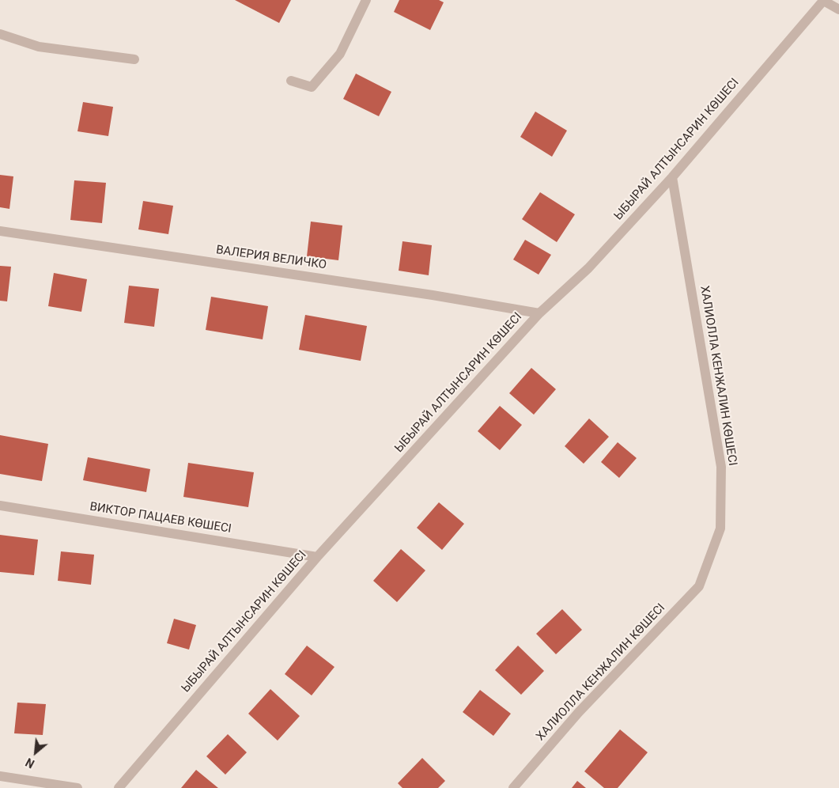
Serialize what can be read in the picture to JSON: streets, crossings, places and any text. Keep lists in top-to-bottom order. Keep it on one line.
{"streets":{"street":["ЫБЫРАЙ АЛТЫНСАРИН КӨШЕСІ","ВАЛЕРИЯ ВЕЛИЧКО","ХАЛИОЛЛА КЕНЖАЛИН КӨШЕСІ","ВИКТОР ПАЦАЕВ КӨШЕСІ"]},"crossings":[["ЫБЫРАЙ АЛТЫНСАРИН КӨШЕСІ","ВАЛЕРИЯ ВЕЛИЧКО"],["ЫБЫРАЙ АЛТЫНСАРИН КӨШЕСІ","ХАЛИОЛЛА КЕНЖАЛИН КӨШЕСІ"],["ЫБЫРАЙ АЛТЫНСАРИН КӨШЕСІ","ВИКТОР ПАЦАЕВ КӨШЕСІ"]],"north":"bottom left"}
